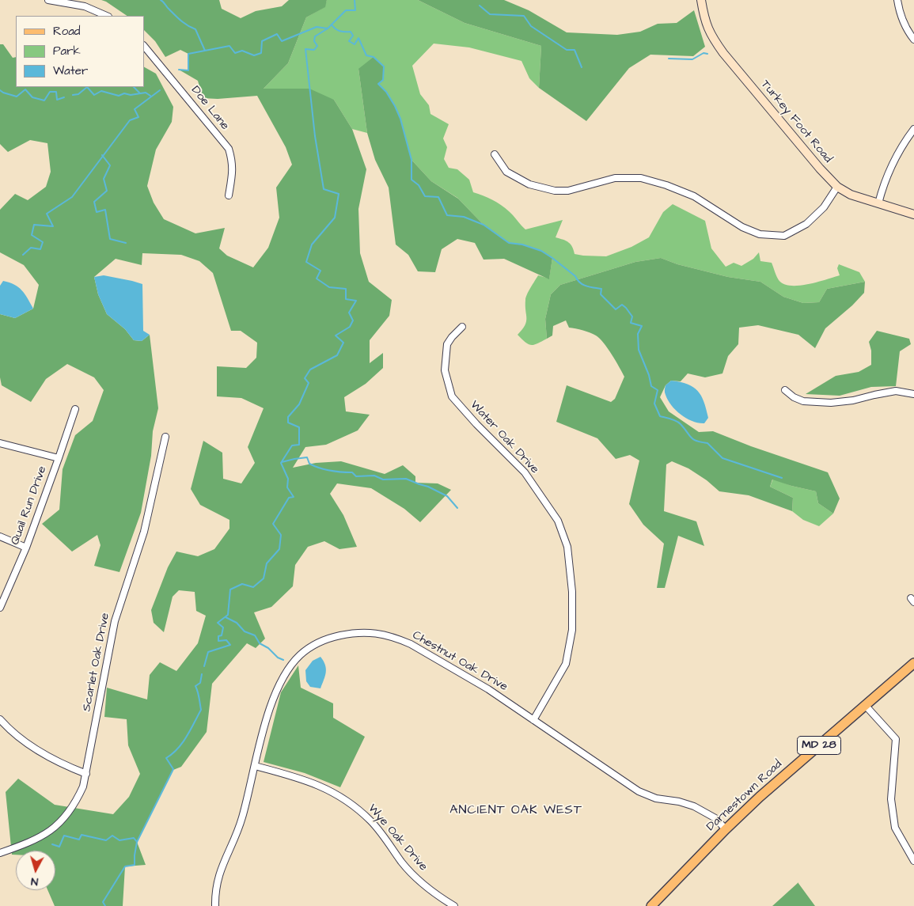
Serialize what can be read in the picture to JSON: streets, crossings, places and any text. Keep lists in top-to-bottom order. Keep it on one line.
{"streets":{"main road":["MD 28","Darnestown Road"],"street":["Doe Lane","Turkey Foot Road","Water Oak Drive","Quail Run Drive","Chestnut Oak Drive","Scarlet Oak Drive","Wye Oak Drive"]},"crossings":[["Water Oak Drive","Chestnut Oak Drive"],["Chestnut Oak Drive","Darnestown Road"],["Chestnut Oak Drive","Wye Oak Drive"]],"districts":["ANCIENT OAK WEST"],"legend":["Road","Park","Water"],"north":"bottom"}
